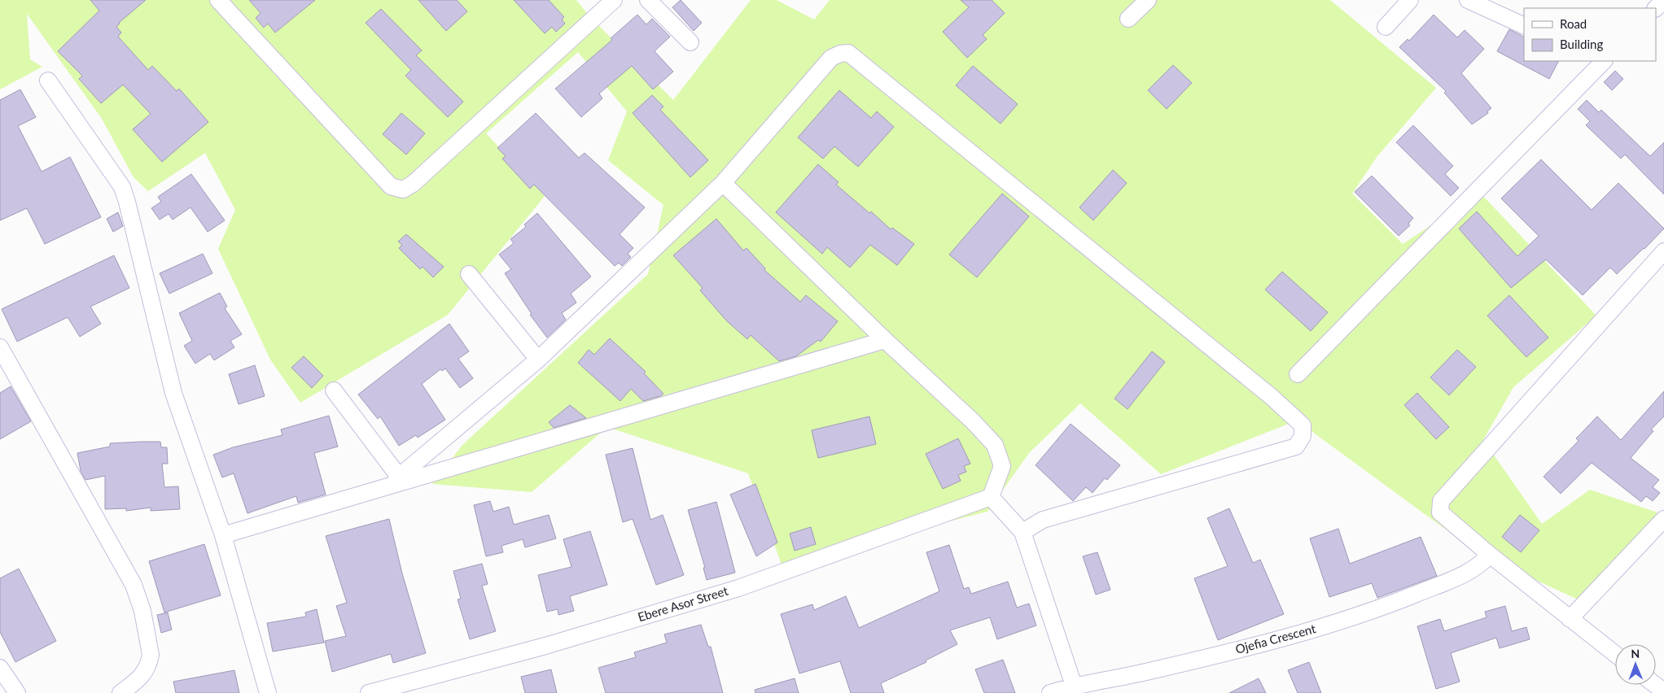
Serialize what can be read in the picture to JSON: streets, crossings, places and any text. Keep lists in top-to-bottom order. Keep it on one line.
{"streets":{"street":["Ebere Asor Street","Ojefia Crescent"]},"legend":["Road","Building"],"north":"top"}
